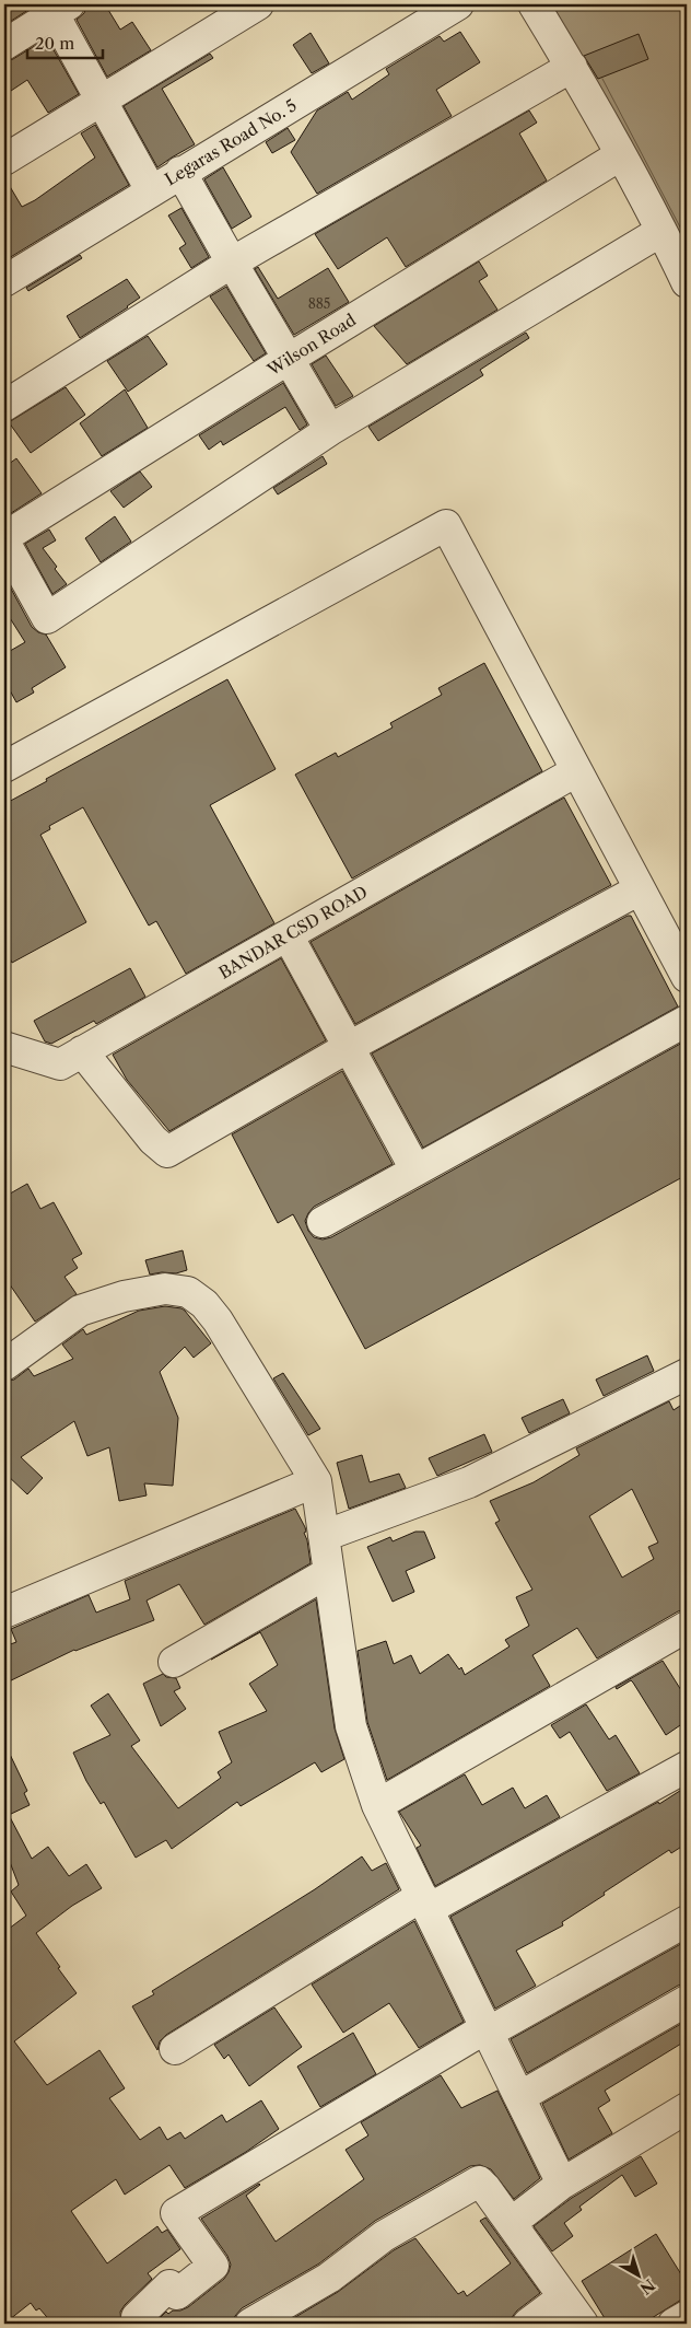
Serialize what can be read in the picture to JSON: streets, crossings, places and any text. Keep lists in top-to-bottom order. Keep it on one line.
{"streets":{"street":["Legaras Road No. 5","Wilson Road","BANDAR CSD ROAD"]},"house_numbers":["885"],"scale_bar":"20 m","north":"bottom right"}
